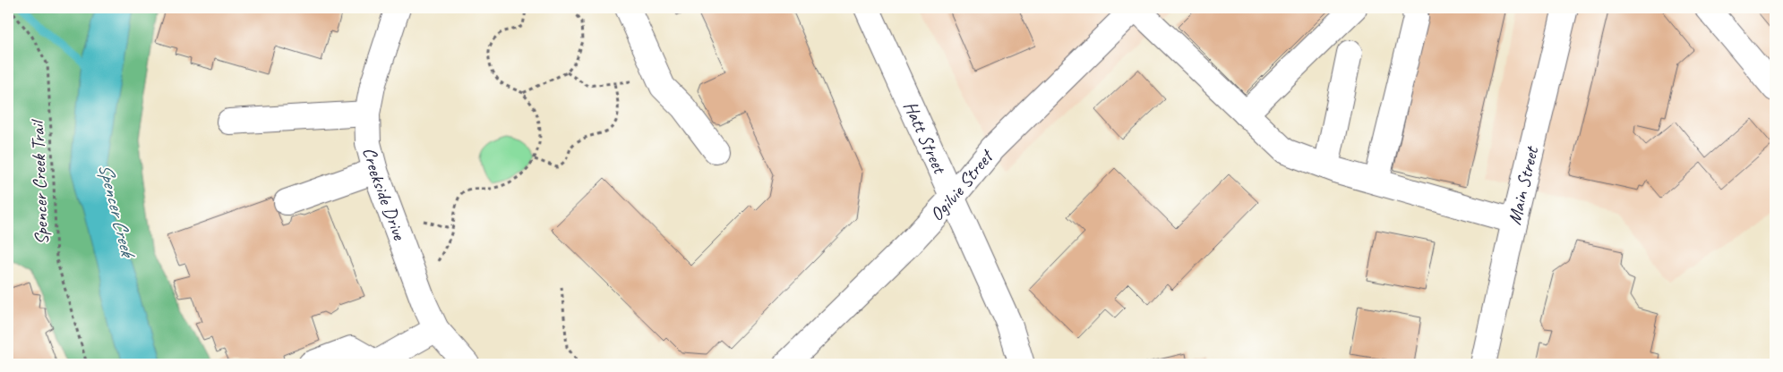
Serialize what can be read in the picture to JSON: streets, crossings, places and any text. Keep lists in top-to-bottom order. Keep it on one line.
{"streets":{"main road":["Hatt Street","Ogilvie Street","Main Street","Creekside Drive"],"path":["Spencer Creek Trail"]},"crossings":[["Hatt Street","Ogilvie Street"]],"water":["Spencer Creek"]}
